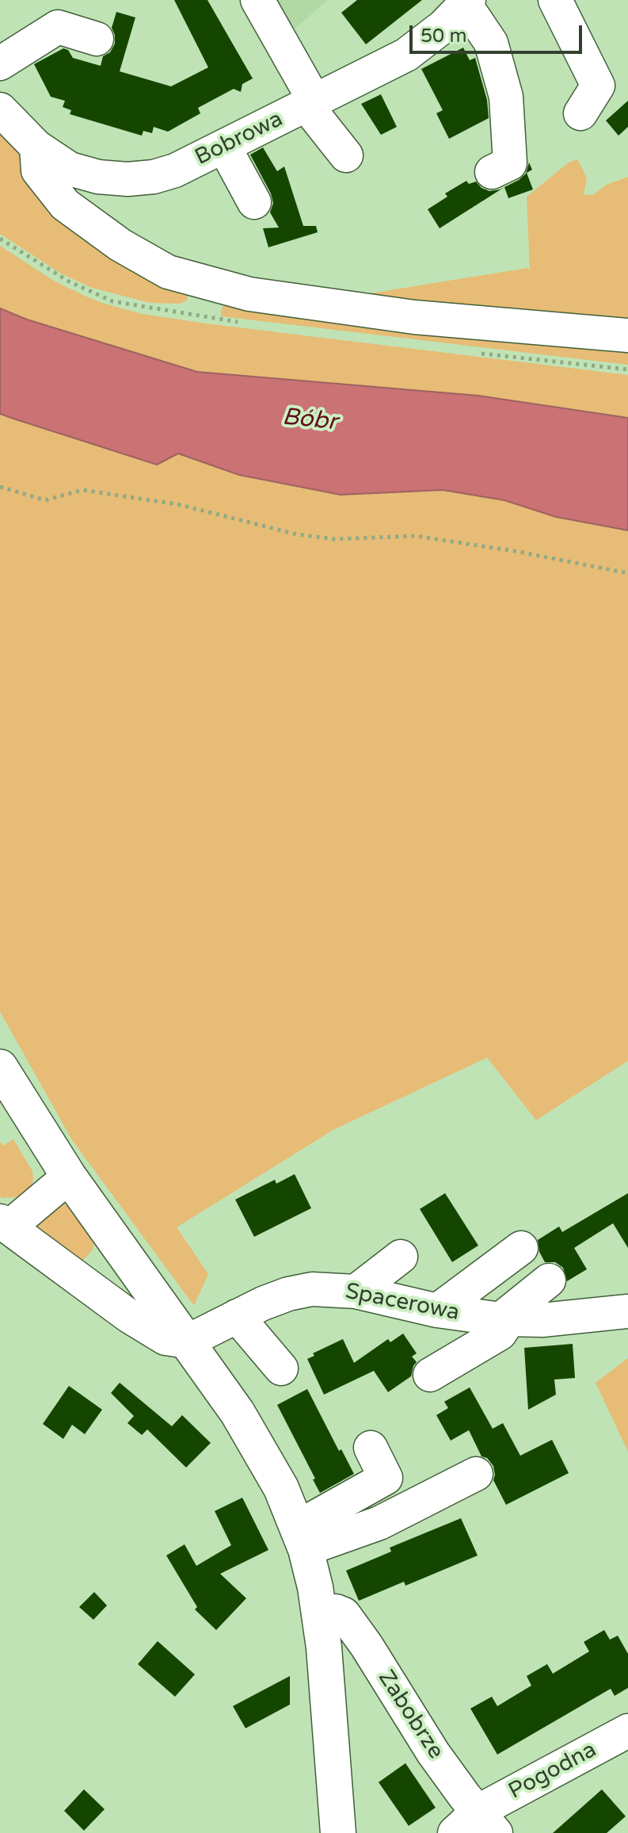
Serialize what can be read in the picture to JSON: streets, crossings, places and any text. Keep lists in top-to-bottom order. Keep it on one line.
{"streets":{"street":["Bobrowa","Spacerowa","Zabobrze","Pogodna"]},"crossings":[["Zabobrze","Pogodna"]],"water":["Bóbr"],"scale_bar":"50 m"}
